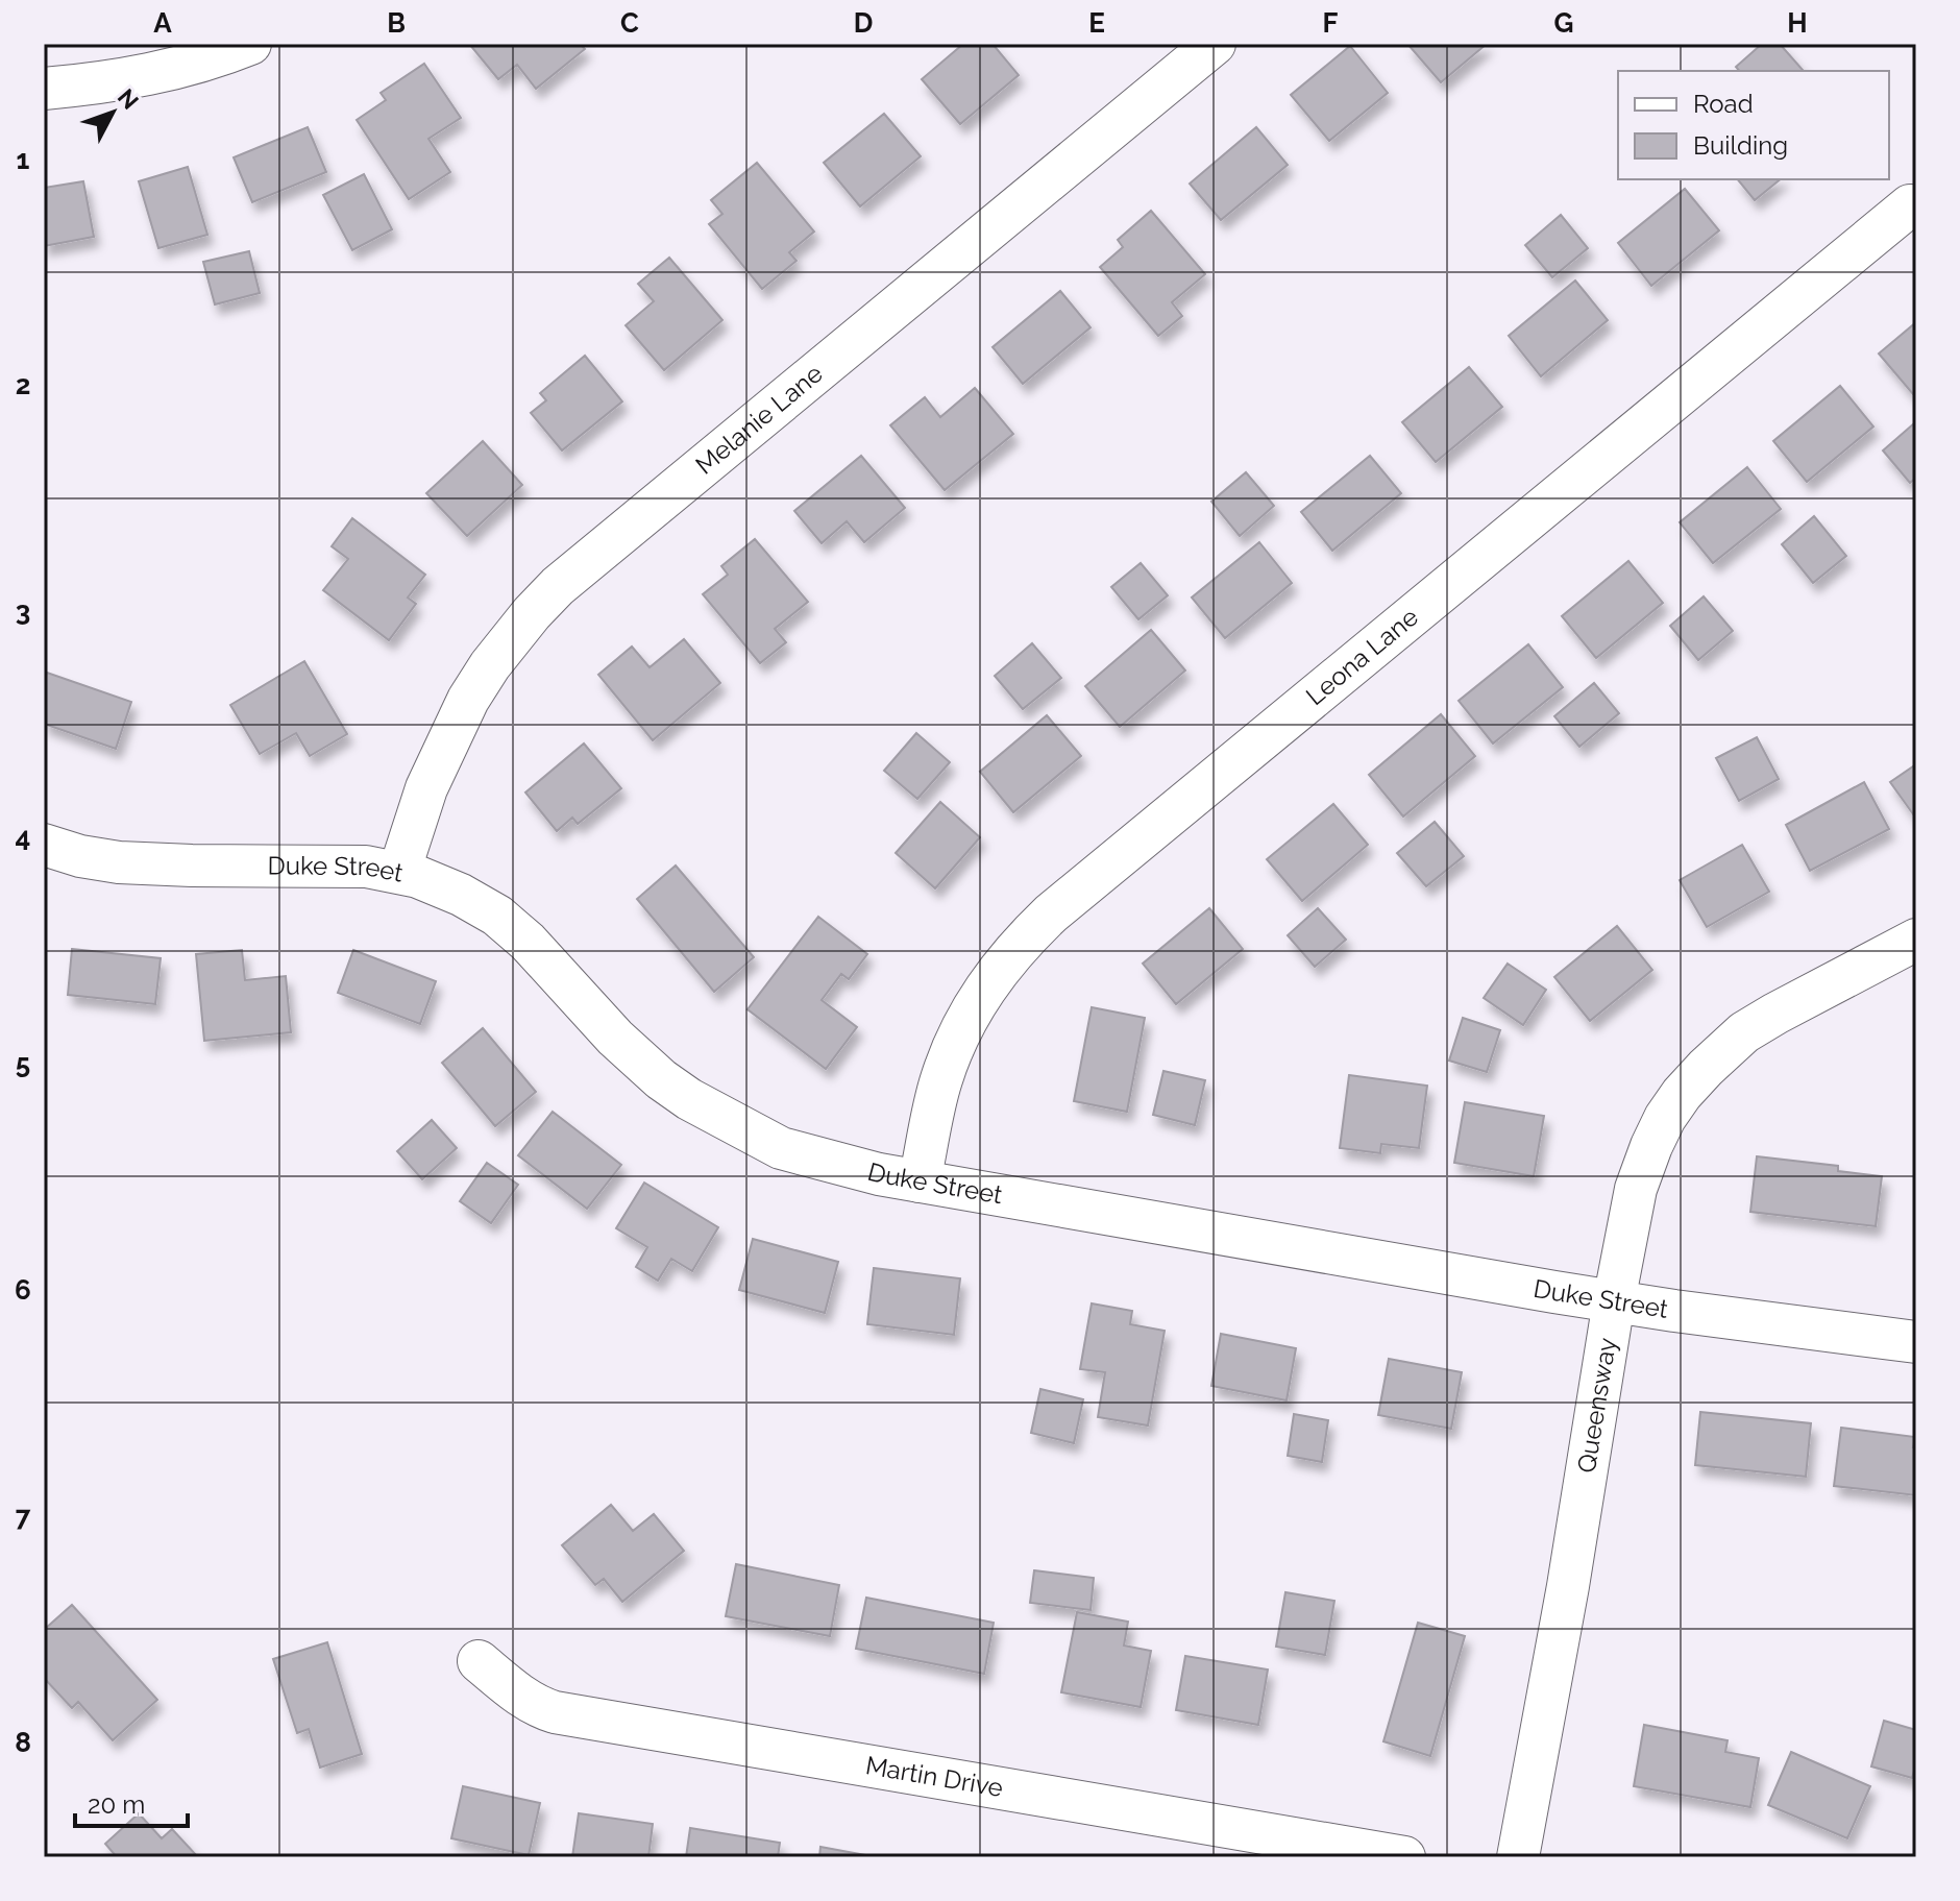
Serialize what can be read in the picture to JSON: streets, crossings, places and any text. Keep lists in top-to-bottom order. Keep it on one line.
{"streets":{"street":["Melanie Lane","Leona Lane","Duke Street","Queensway","Martin Drive"]},"crossings":[["Melanie Lane","Duke Street"],["Leona Lane","Duke Street"],["Duke Street","Queensway"]],"legend":["Road","Building"],"scale_bar":"20 m","north":"top right","grid":{"columns":["A","B","C","D","E","F","G","H"],"rows":["1","2","3","4","5","6","7","8"]}}
